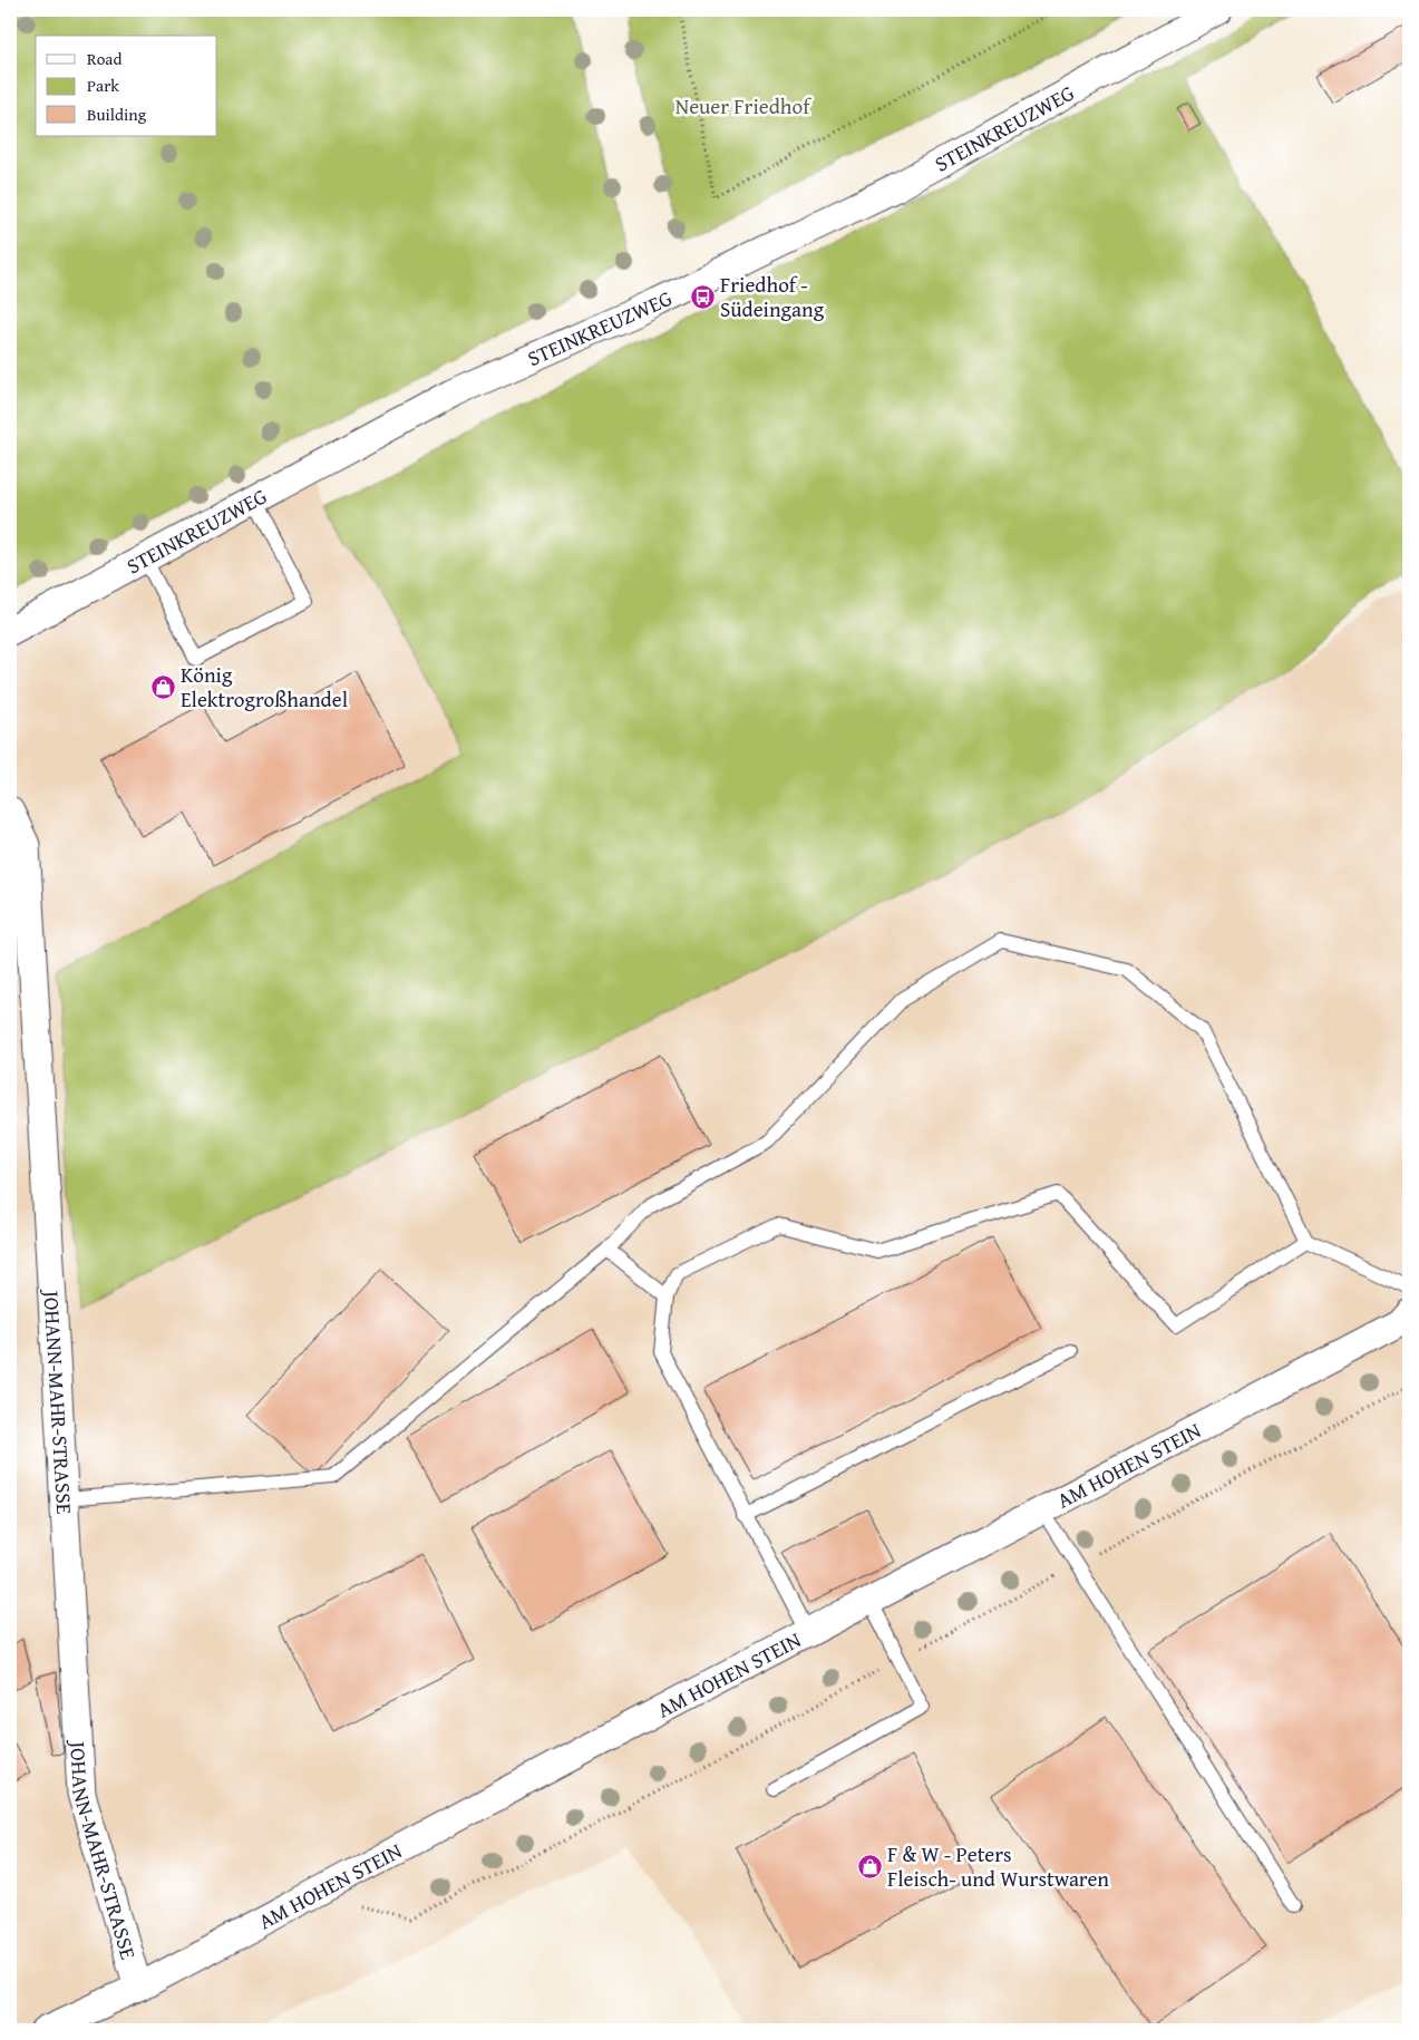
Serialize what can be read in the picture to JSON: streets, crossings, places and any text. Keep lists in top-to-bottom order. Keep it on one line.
{"streets":{"street":["STEINKREUZWEG","JOHANN-MAHR-STRASSE","AM HOHEN STEIN"]},"crossings":[["JOHANN-MAHR-STRASSE","AM HOHEN STEIN"]],"parks":["Neuer Friedhof"],"places":{"bus stop":["Friedhof - Südeingang"],"shop":["König Elektrogroßhandel","F & W - Peters Fleisch- und Wurstwaren"]},"legend":["Road","Park","Building"]}
